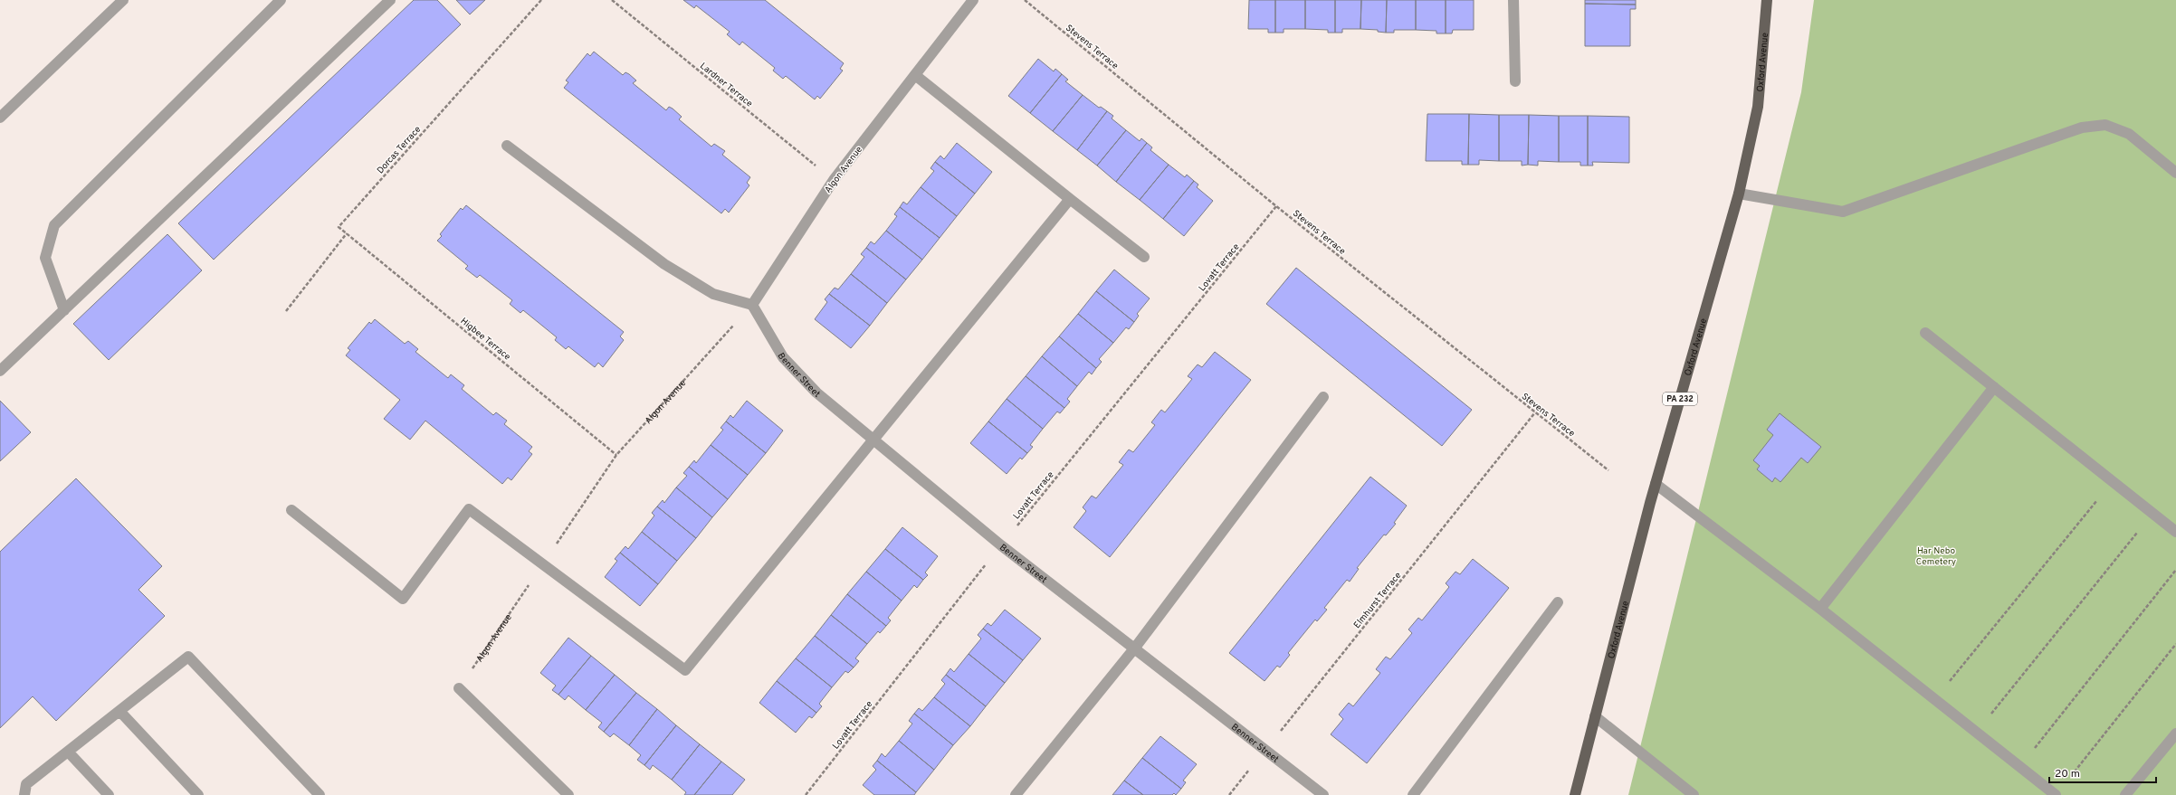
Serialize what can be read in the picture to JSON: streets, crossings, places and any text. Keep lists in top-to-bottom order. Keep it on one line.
{"streets":{"main road":["Oxford Avenue","PA 232"],"street":["Algon Avenue","Benner Street"],"path":["Stevens Terrace","Lardner Terrace","Dorcas Terrace","Lovatt Terrace","Higbee Terrace","Elmhurst Terrace"]},"crossings":[["Stevens Terrace","Lovatt Terrace"],["Stevens Terrace","Elmhurst Terrace"],["Lardner Terrace","Algon Avenue"],["Dorcas Terrace","Higbee Terrace"],["Algon Avenue","Higbee Terrace"],["Algon Avenue","Benner Street"],["Lovatt Terrace","Benner Street"],["Benner Street","Elmhurst Terrace"]],"parks":["Har Nebo Cemetery"],"scale_bar":"20 m"}
